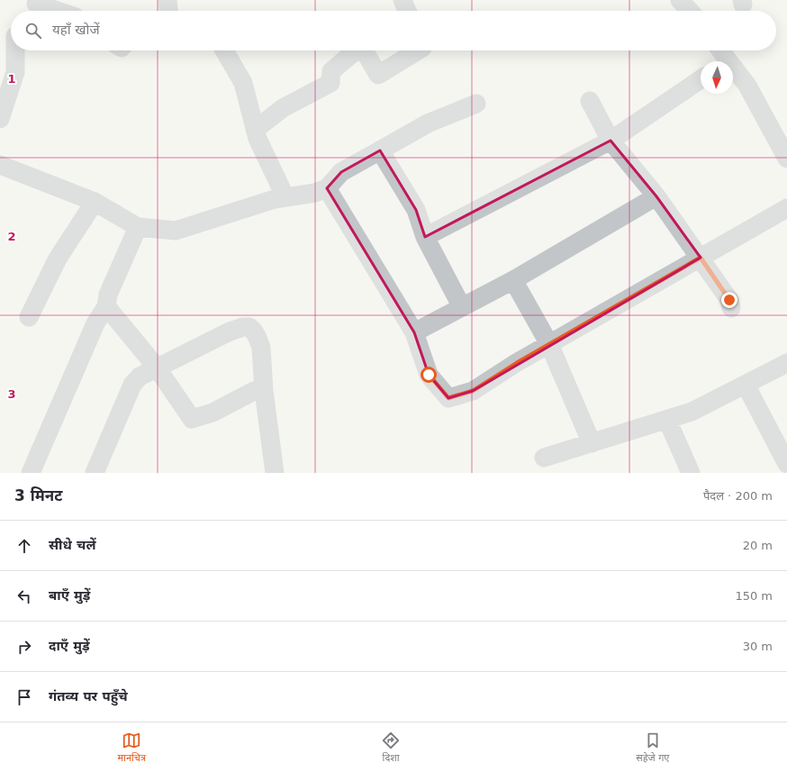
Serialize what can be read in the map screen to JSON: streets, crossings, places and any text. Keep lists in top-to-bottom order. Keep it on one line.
{"north":"bottom","page":{"search":"यहाँ खोजें","heading":["3 मिनट","पैदल · 200 m"],"list":[["सीधे चलें","20 m"],["बाएँ मुड़ें","150 m"],["दाएँ मुड़ें","30 m"],"गंतव्य पर पहुँचे"],"nav":["मानचित्र","दिशा","सहेजे गए"]},"grid":{"rows":["1","2","3"]}}
